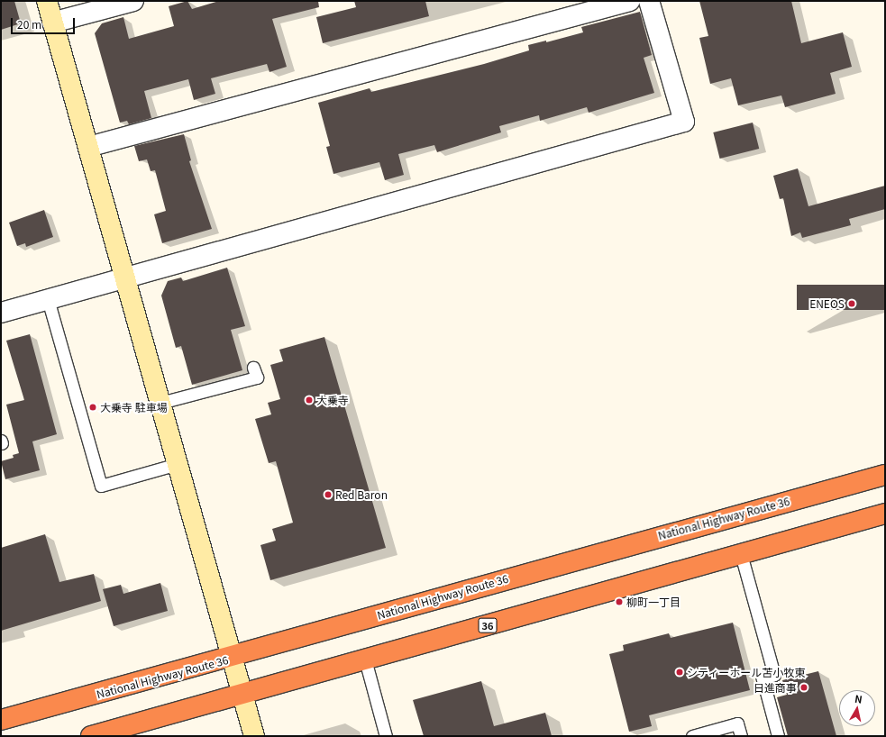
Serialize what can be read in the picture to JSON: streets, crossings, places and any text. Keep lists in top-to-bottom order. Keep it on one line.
{"streets":{"highway":["National Highway Route 36","36"]},"places":["ENEOS","大乗寺","大乗寺 駐車場","Red Baron","柳町一丁目","シティーホール苫小牧東","日進商事"],"scale_bar":"20 m","north":"top"}
